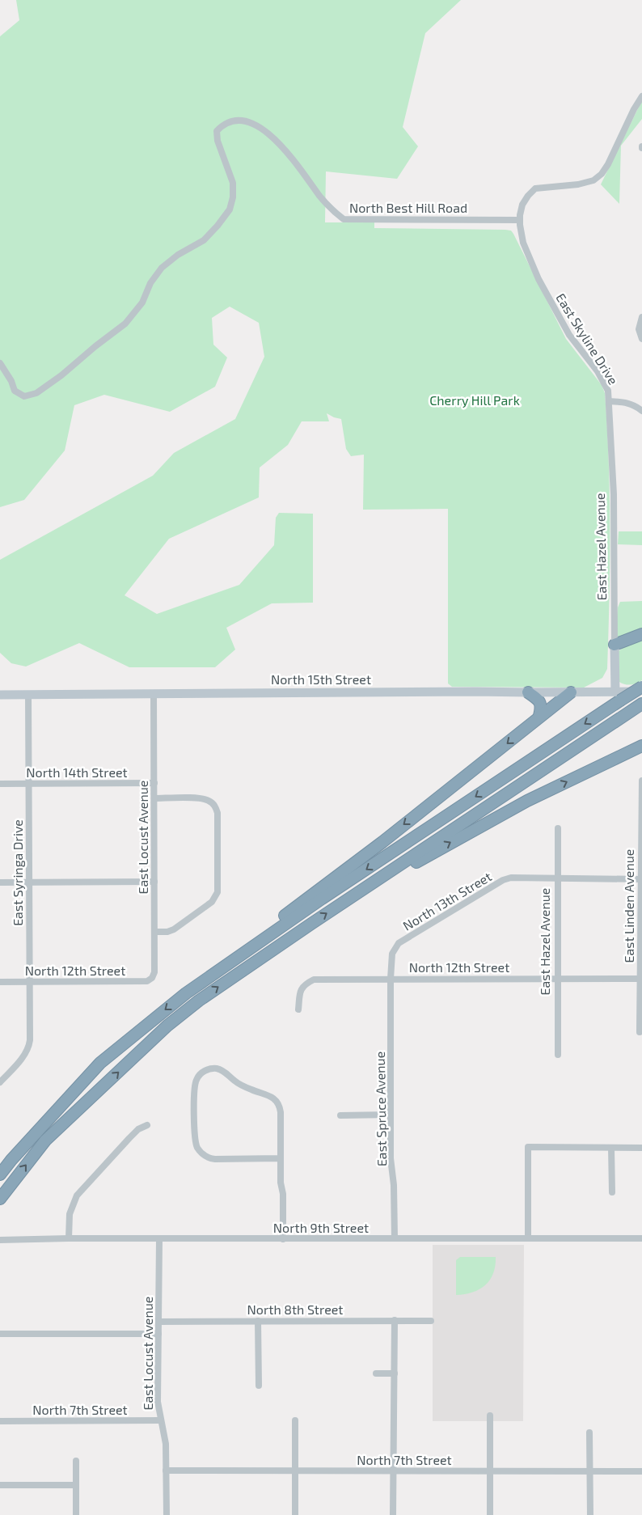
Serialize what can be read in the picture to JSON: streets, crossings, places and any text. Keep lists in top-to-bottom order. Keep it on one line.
{"streets":{"main road":["East Hazel Avenue","North 15th Street"],"street":["North Best Hill Road","East Skyline Drive","North 14th Street","East Locust Avenue","East Syringa Drive","North 13th Street","East Linden Avenue","North 12th Street","East Spruce Avenue","North 9th Street","North 8th Street","North 7th Street"]},"crossings":[["North Best Hill Road","East Skyline Drive"],["East Skyline Drive","East Hazel Avenue"],["East Hazel Avenue","North 15th Street"],["East Hazel Avenue","North 13th Street"],["East Hazel Avenue","North 12th Street"],["North 15th Street","East Locust Avenue"],["North 15th Street","East Syringa Drive"],["North 14th Street","East Locust Avenue"],["North 14th Street","East Syringa Drive"],["East Locust Avenue","North 12th Street"],["East Locust Avenue","North 9th Street"],["East Locust Avenue","North 8th Street"],["East Locust Avenue","North 7th Street"],["East Syringa Drive","North 12th Street"],["North 13th Street","East Linden Avenue"],["North 13th Street","North 12th Street"],["North 13th Street","East Spruce Avenue"],["East Linden Avenue","North 12th Street"],["North 12th Street","East Spruce Avenue"],["East Spruce Avenue","North 9th Street"]],"parks":["Cherry Hill Park"]}
